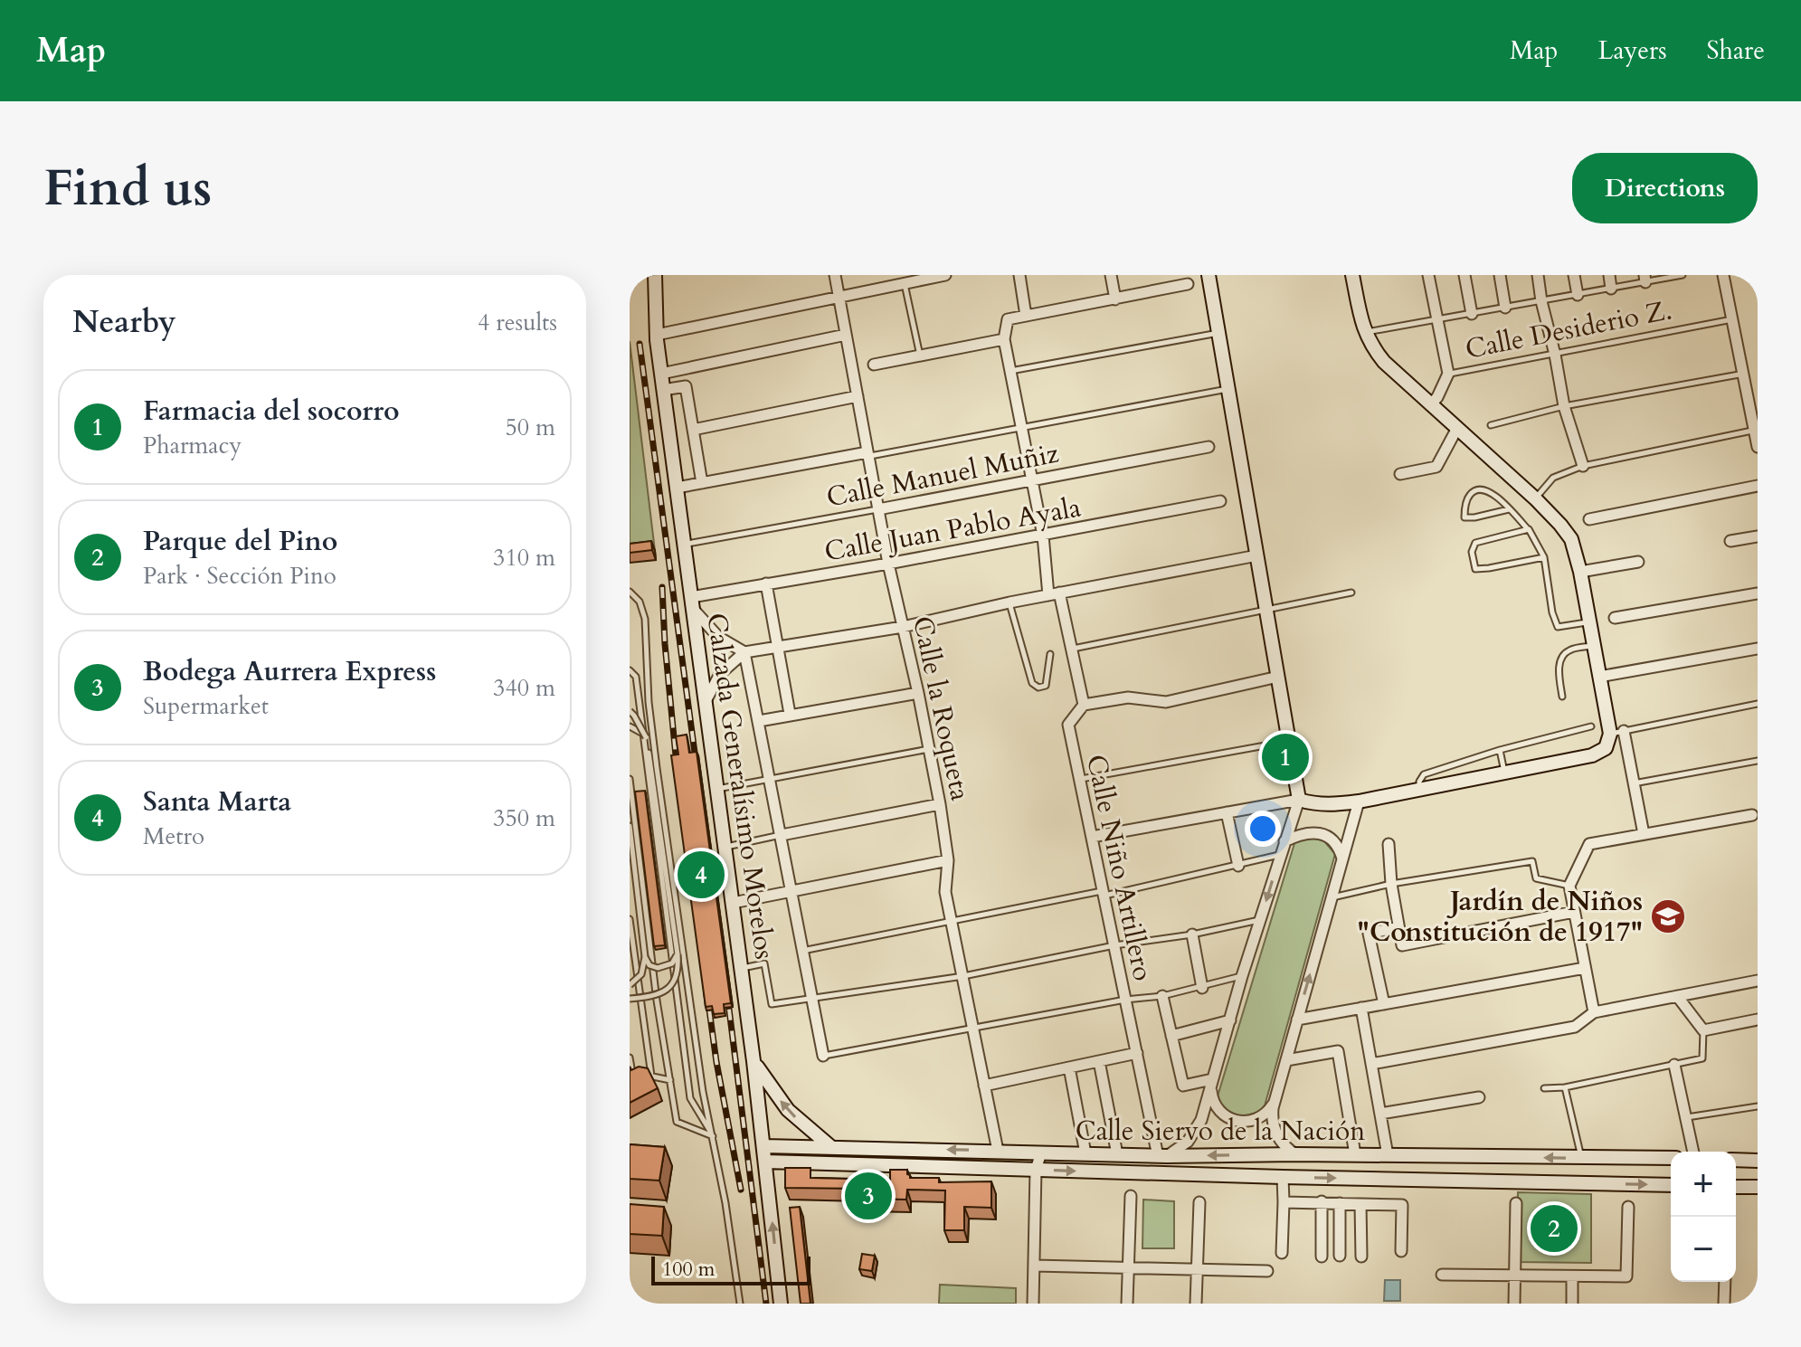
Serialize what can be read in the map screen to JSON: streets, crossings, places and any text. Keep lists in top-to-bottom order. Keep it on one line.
{"streets":{"street":["Calle Desiderio Z.","Calle Manuel Muñiz","Calle Juan Pablo Ayala","Calle la Roqueta","Calzada Generalísimo Morelos","Calle Niño Artillero","Calle Siervo de la Nación"]},"crossings":[["Calle Manuel Muñiz","Calle la Roqueta"],["Calle Manuel Muñiz","Calzada Generalísimo Morelos"],["Calle Juan Pablo Ayala","Calle la Roqueta"],["Calle Juan Pablo Ayala","Calzada Generalísimo Morelos"],["Calle la Roqueta","Calle Siervo de la Nación"],["Calzada Generalísimo Morelos","Calle Siervo de la Nación"],["Calle Niño Artillero","Calle Siervo de la Nación"]],"places":{"school or university":["Jardín de Niños \"Constitución de 1917\""]},"scale_bar":"100 m","page":{"header":"Map","nav":["Map","Layers","Share"],"buttons":"Directions","title":"Find us","heading":["Nearby","4 results"],"list":[{"mark":"1","name":"Farmacia del socorro","note":"Pharmacy","value":"50 m"},{"mark":"2","name":"Parque del Pino","note":"Park · Sección Pino","value":"310 m"},{"mark":"3","name":"Bodega Aurrera Express","note":"Supermarket","value":"340 m"},{"mark":"4","name":"Santa Marta","note":"Metro","value":"350 m"}],"pins":["1","4","3","2"],"map_buttons":["+","−"],"scale":"100 m"}}
